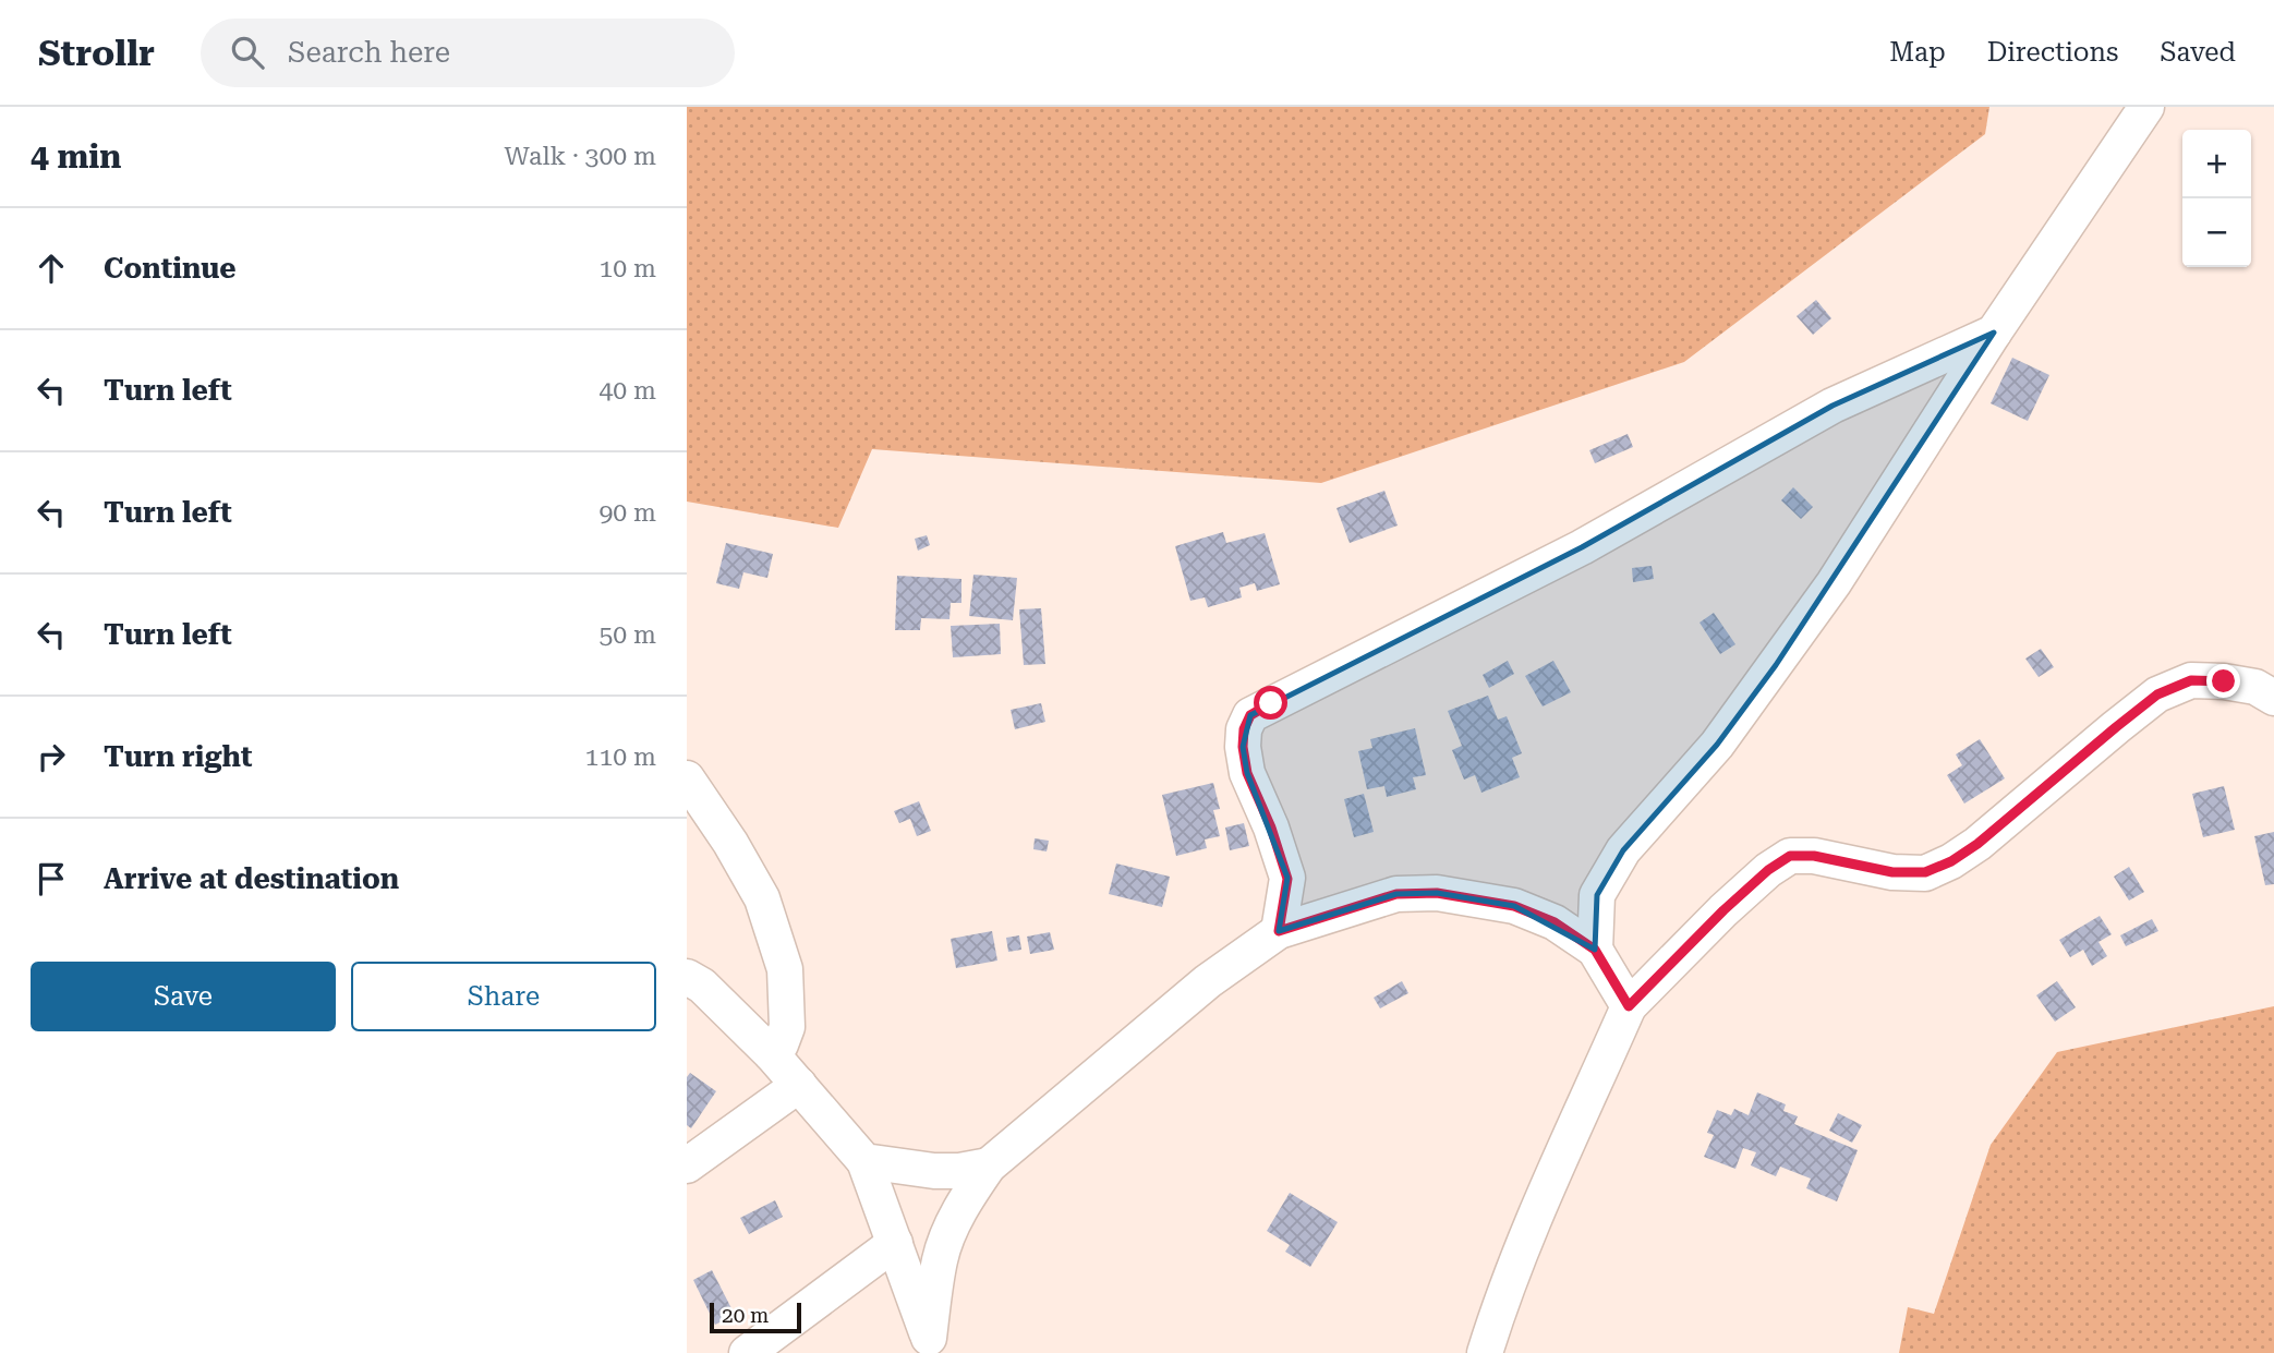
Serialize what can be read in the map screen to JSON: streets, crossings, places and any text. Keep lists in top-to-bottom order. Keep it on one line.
{"scale_bar":"20 m","page":{"header":"Strollr","search":"Search here","nav":["Map","Directions","Saved"],"heading":["4 min","Walk · 300 m"],"map_buttons":["+","−"],"list":[["Continue","10 m"],["Turn left","40 m"],["Turn left","90 m"],["Turn left","50 m"],["Turn right","110 m"],"Arrive at destination"],"buttons":["Save","Share"],"scale":"20 m"}}
